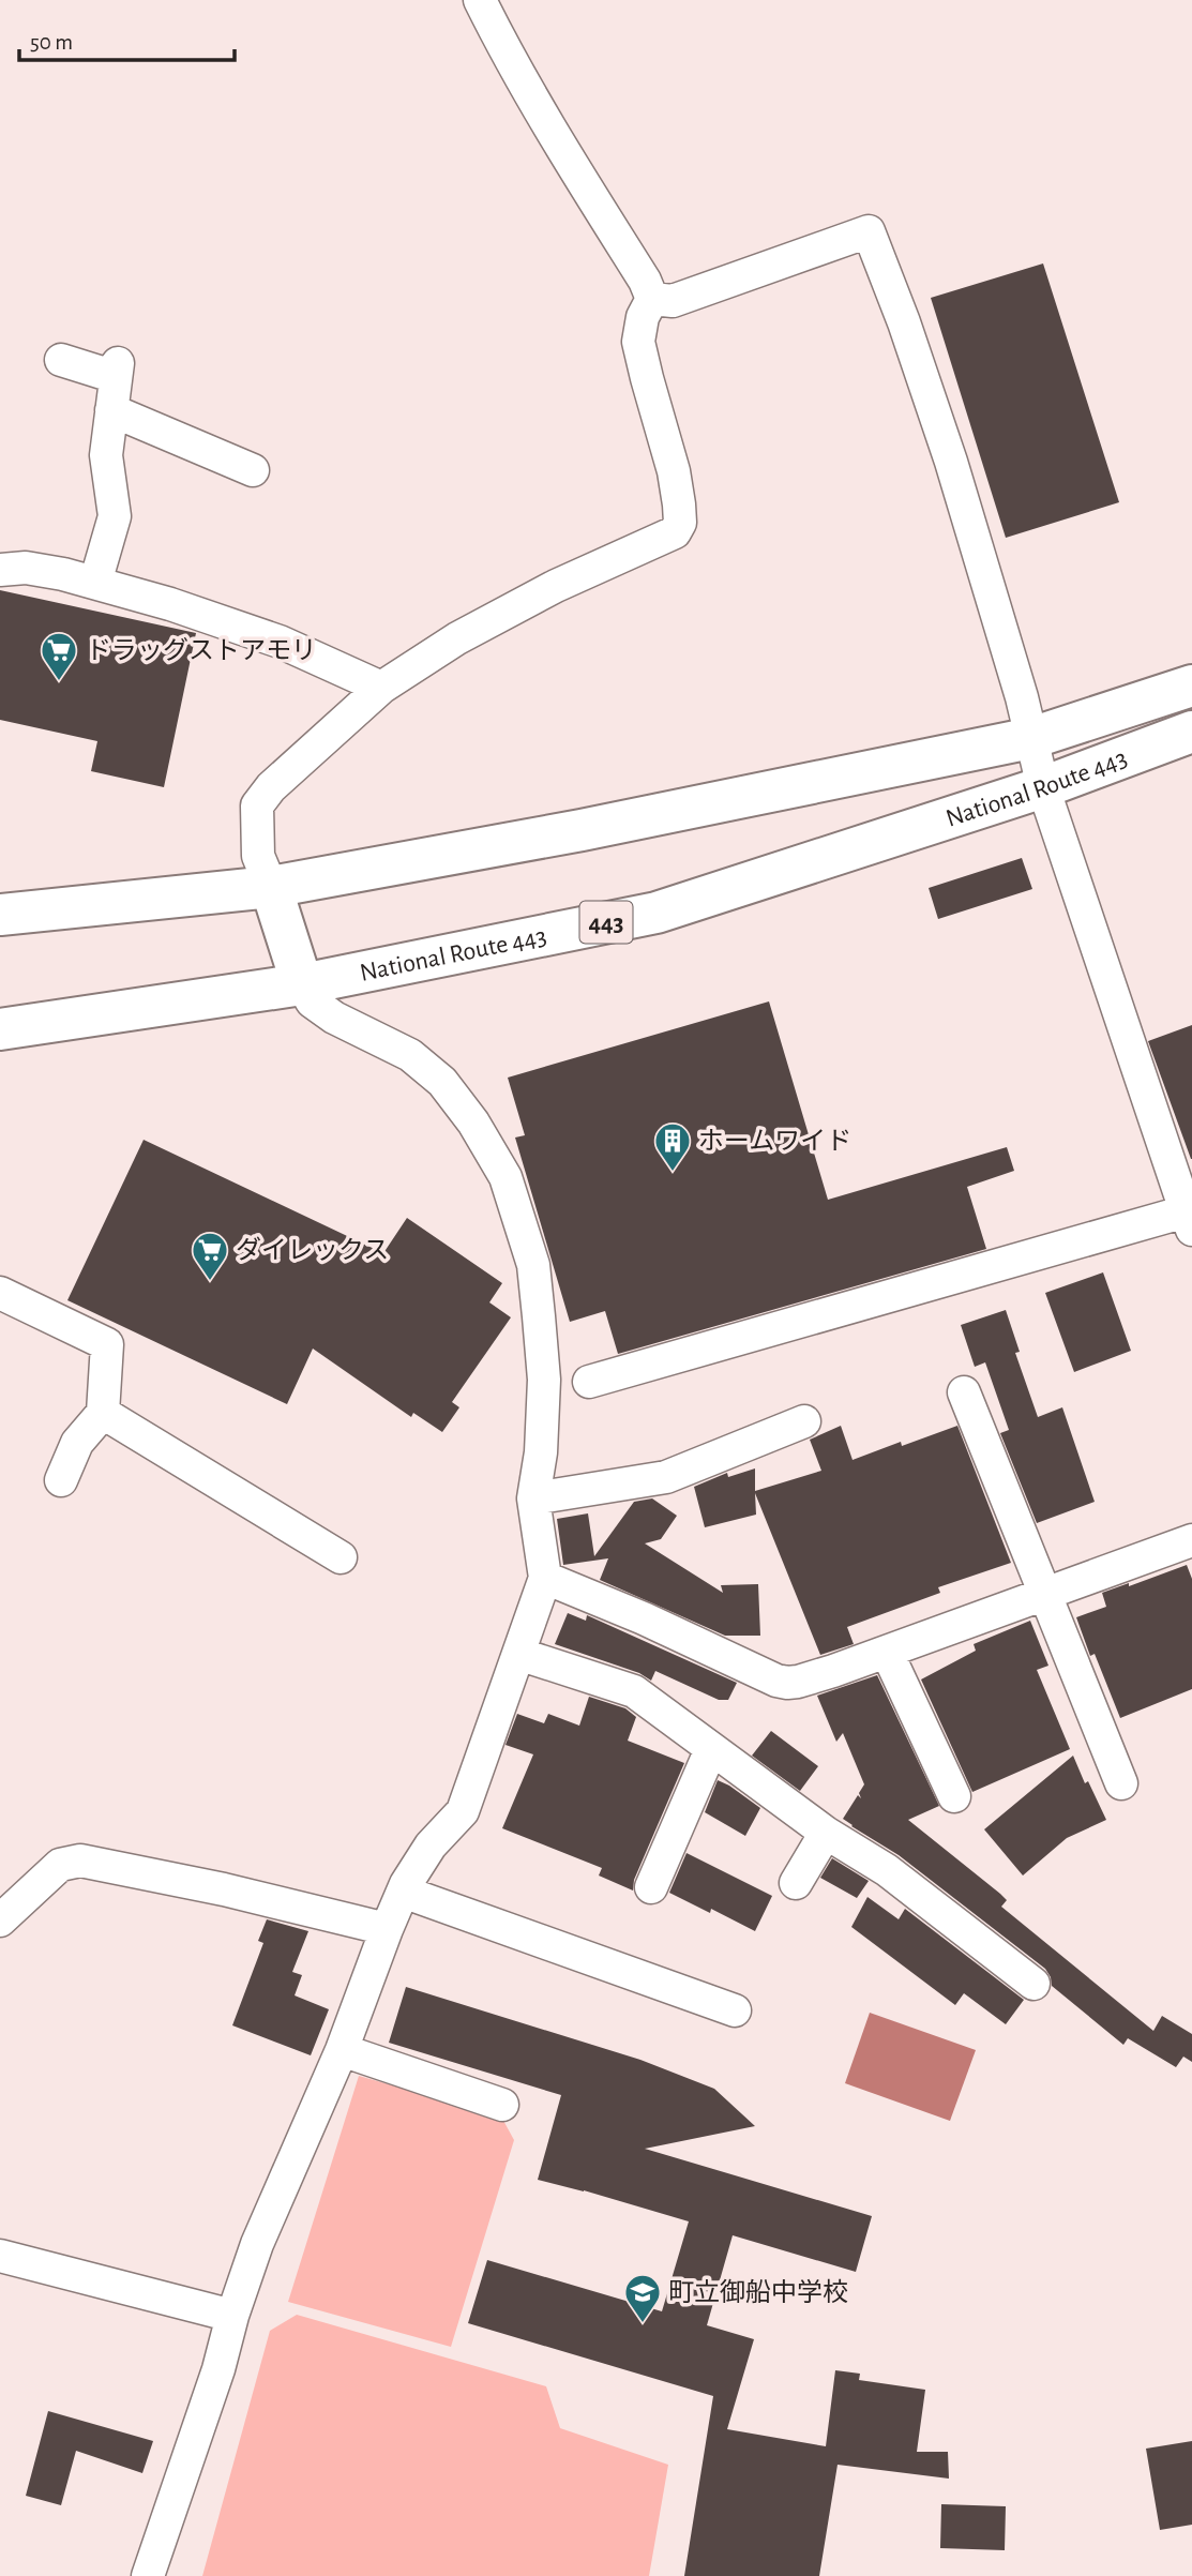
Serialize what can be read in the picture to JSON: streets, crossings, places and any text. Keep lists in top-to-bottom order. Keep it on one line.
{"streets":{"highway":["National Route 443","443"]},"places":{"supermarket":["ドラッグストアモリ","ダイレックス"],"building":["ホームワイド"],"school or university":["町立御船中学校"]},"scale_bar":"50 m"}
